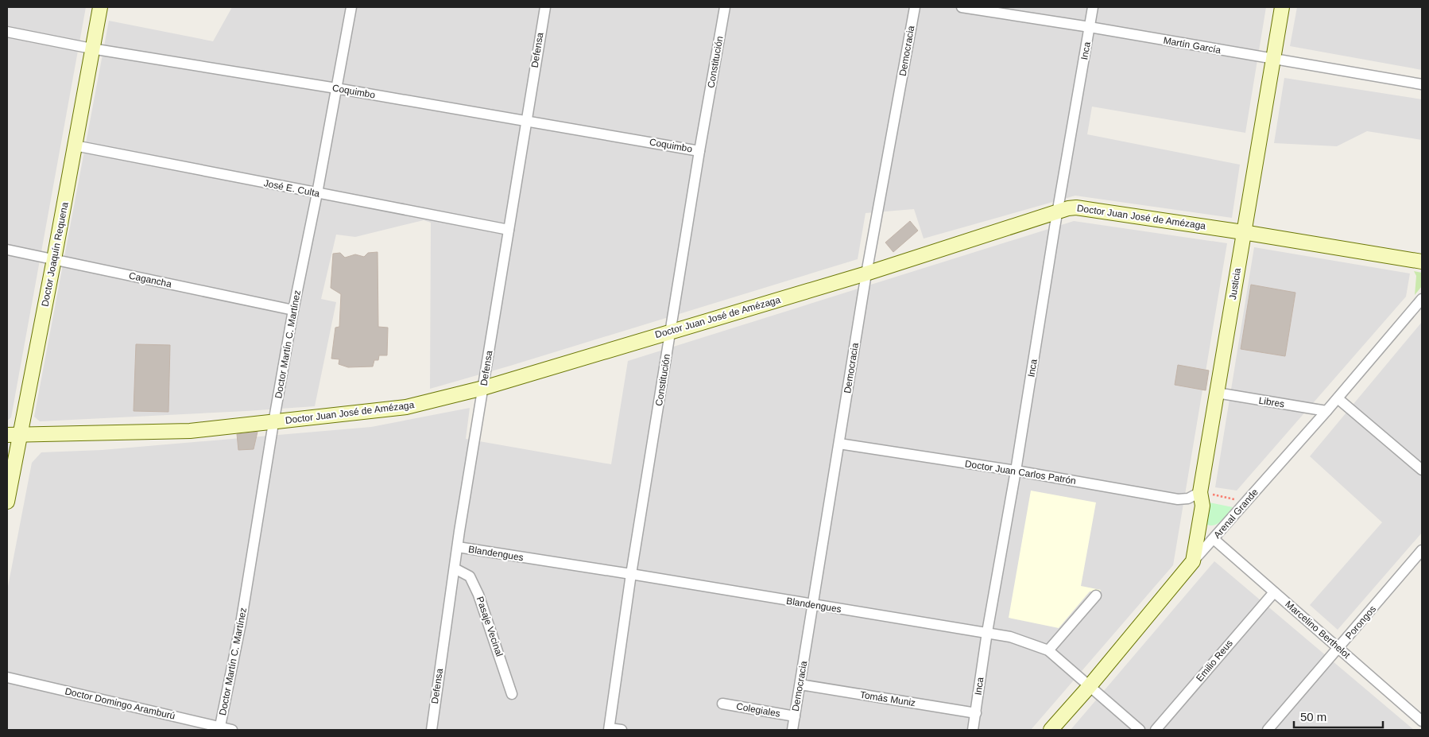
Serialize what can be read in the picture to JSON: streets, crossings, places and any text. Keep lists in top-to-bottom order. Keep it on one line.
{"streets":{"street":["Martín García","Defensa","Democracia","Inca","Constitución","Coquimbo","José E. Culta","Doctor Juan José de Amézaga","Doctor Joaquín Requena","Cagancha","Justicia","Doctor Martín C. Martínez","Libres","Doctor Juan Carlos Patrón","Arenal Grande","Blandengues","Porongos","Pasaje Vecinal","Marcelino Berthelot","Emilio Reus","Tomás Muniz","Doctor Domingo Aramburú","Colegiales"]},"crossings":[["Martín García","Inca"],["Martín García","Justicia"],["Defensa","Coquimbo"],["Defensa","José E. Culta"],["Defensa","Doctor Juan José de Amézaga"],["Defensa","Blandengues"],["Defensa","Pasaje Vecinal"],["Democracia","Doctor Juan José de Amézaga"],["Democracia","Doctor Juan Carlos Patrón"],["Democracia","Blandengues"],["Democracia","Tomás Muniz"],["Democracia","Colegiales"],["Inca","Doctor Juan José de Amézaga"],["Inca","Doctor Juan Carlos Patrón"],["Inca","Blandengues"],["Inca","Tomás Muniz"],["Constitución","Coquimbo"],["Constitución","Doctor Juan José de Amézaga"],["Constitución","Blandengues"],["Coquimbo","Doctor Joaquín Requena"],["Coquimbo","Doctor Martín C. Martínez"],["José E. Culta","Doctor Joaquín Requena"],["José E. Culta","Doctor Martín C. Martínez"],["Doctor Juan José de Amézaga","Doctor Joaquín Requena"],["Doctor Juan José de Amézaga","Justicia"],["Doctor Juan José de Amézaga","Doctor Martín C. Martínez"],["Doctor Joaquín Requena","Cagancha"],["Cagancha","Doctor Martín C. Martínez"],["Justicia","Libres"],["Justicia","Doctor Juan Carlos Patrón"],["Justicia","Arenal Grande"],["Doctor Martín C. Martínez","Doctor Domingo Aramburú"],["Libres","Arenal Grande"],["Arenal Grande","Blandengues"],["Arenal Grande","Marcelino Berthelot"],["Porongos","Marcelino Berthelot"],["Marcelino Berthelot","Emilio Reus"]],"scale_bar":"50 m"}
